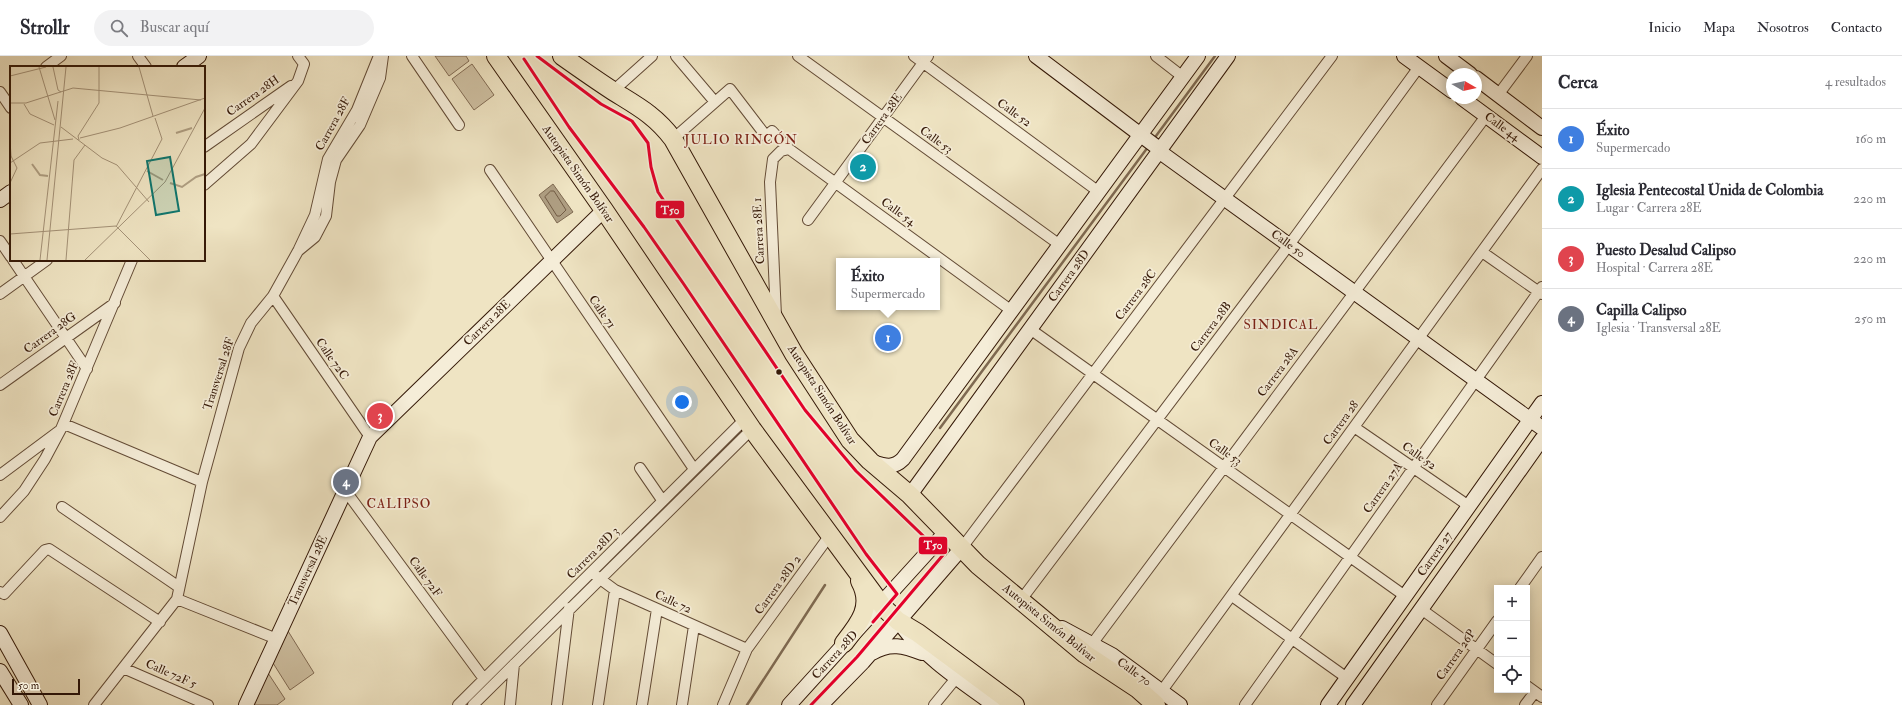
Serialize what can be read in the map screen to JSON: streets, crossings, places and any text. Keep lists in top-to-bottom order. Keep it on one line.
{"streets":{"highway":["Autopista Simón Bolívar"],"street":["Carrera 28H","Calle 52","Carrera 28E","Carrera 28F","Calle 44","Calle 53","Calle 54","Carrera 28E 1","Calle 50","Carrera 28D","Carrera 28C","Calle 71","Carrera 28B","Carrera 28G","Calle 72C","Carrera 28A","Transversal 28F","Carrera 28","Carrera 27A","Carrera 28D 3","Carrera 27","Transversal 28E","Calle 72F","Carrera 28D 2","Calle 72","Carrera 26P","Calle 70","Calle 72F 5"]},"crossings":[["Calle 52","Carrera 28E"],["Calle 52","Carrera 28"],["Calle 52","Carrera 27A"],["Calle 52","Carrera 27"],["Carrera 28E","Calle 53"],["Carrera 28E","Autopista Simón Bolívar"],["Carrera 28E","Calle 54"],["Carrera 28E","Calle 71"],["Carrera 28E","Calle 72C"],["Carrera 28E","Transversal 28E"],["Carrera 28F","Carrera 28G"],["Carrera 28F","Transversal 28F"],["Calle 44","Carrera 28A"],["Calle 53","Carrera 28D"],["Calle 53","Carrera 28C"],["Calle 53","Carrera 28B"],["Calle 53","Carrera 28A"],["Calle 53","Carrera 28"],["Calle 53","Carrera 27A"],["Calle 53","Carrera 27"],["Autopista Simón Bolívar","Carrera 28E 1"],["Autopista Simón Bolívar","Carrera 28D"],["Autopista Simón Bolívar","Carrera 28C"],["Autopista Simón Bolívar","Carrera 28B"],["Autopista Simón Bolívar","Carrera 28"],["Autopista Simón Bolívar","Carrera 28D 3"],["Autopista Simón Bolívar","Carrera 28D 2"],["Autopista Simón Bolívar","Calle 70"],["Calle 54","Carrera 28E 1"],["Calle 50","Carrera 28D"],["Calle 50","Carrera 28C"],["Calle 50","Carrera 28B"],["Calle 50","Carrera 28A"],["Calle 50","Carrera 28"],["Calle 50","Carrera 27A"],["Calle 50","Carrera 27"],["Carrera 28D","Carrera 28C"],["Calle 71","Carrera 28D 3"],["Calle 72C","Transversal 28F"],["Calle 72C","Transversal 28E"],["Carrera 28A","Calle 70"],["Transversal 28F","Calle 72F 5"],["Carrera 28","Calle 70"],["Carrera 28D 3","Calle 72F"],["Carrera 28D 3","Calle 72"],["Transversal 28E","Calle 72F"],["Carrera 28D 2","Calle 72"]],"districts":["JULIO RINCÓN","SINDICAL","CALIPSO"],"lines":["transit line T50"],"scale_bar":"50 m","north":"right","page":{"header":"Strollr","search":"Buscar aquí","nav":["Inicio","Mapa","Nosotros","Contacto"],"heading":["Cerca","4 resultados"],"list":[{"mark":"1","name":"Éxito","note":"Supermercado","value":"160 m"},{"mark":"2","name":"Iglesia Pentecostal Unida de Colombia","note":"Lugar · Carrera 28E","value":"220 m"},{"mark":"3","name":"Puesto Desalud Calipso","note":"Hospital · Carrera 28E","value":"220 m"},{"mark":"4","name":"Capilla Calipso","note":"Iglesia · Transversal 28E","value":"250 m"}],"pins":["2","1","3","4"],"popup":["Éxito","Supermercado"],"map_buttons":["+","−"],"scale":"50 m"}}
